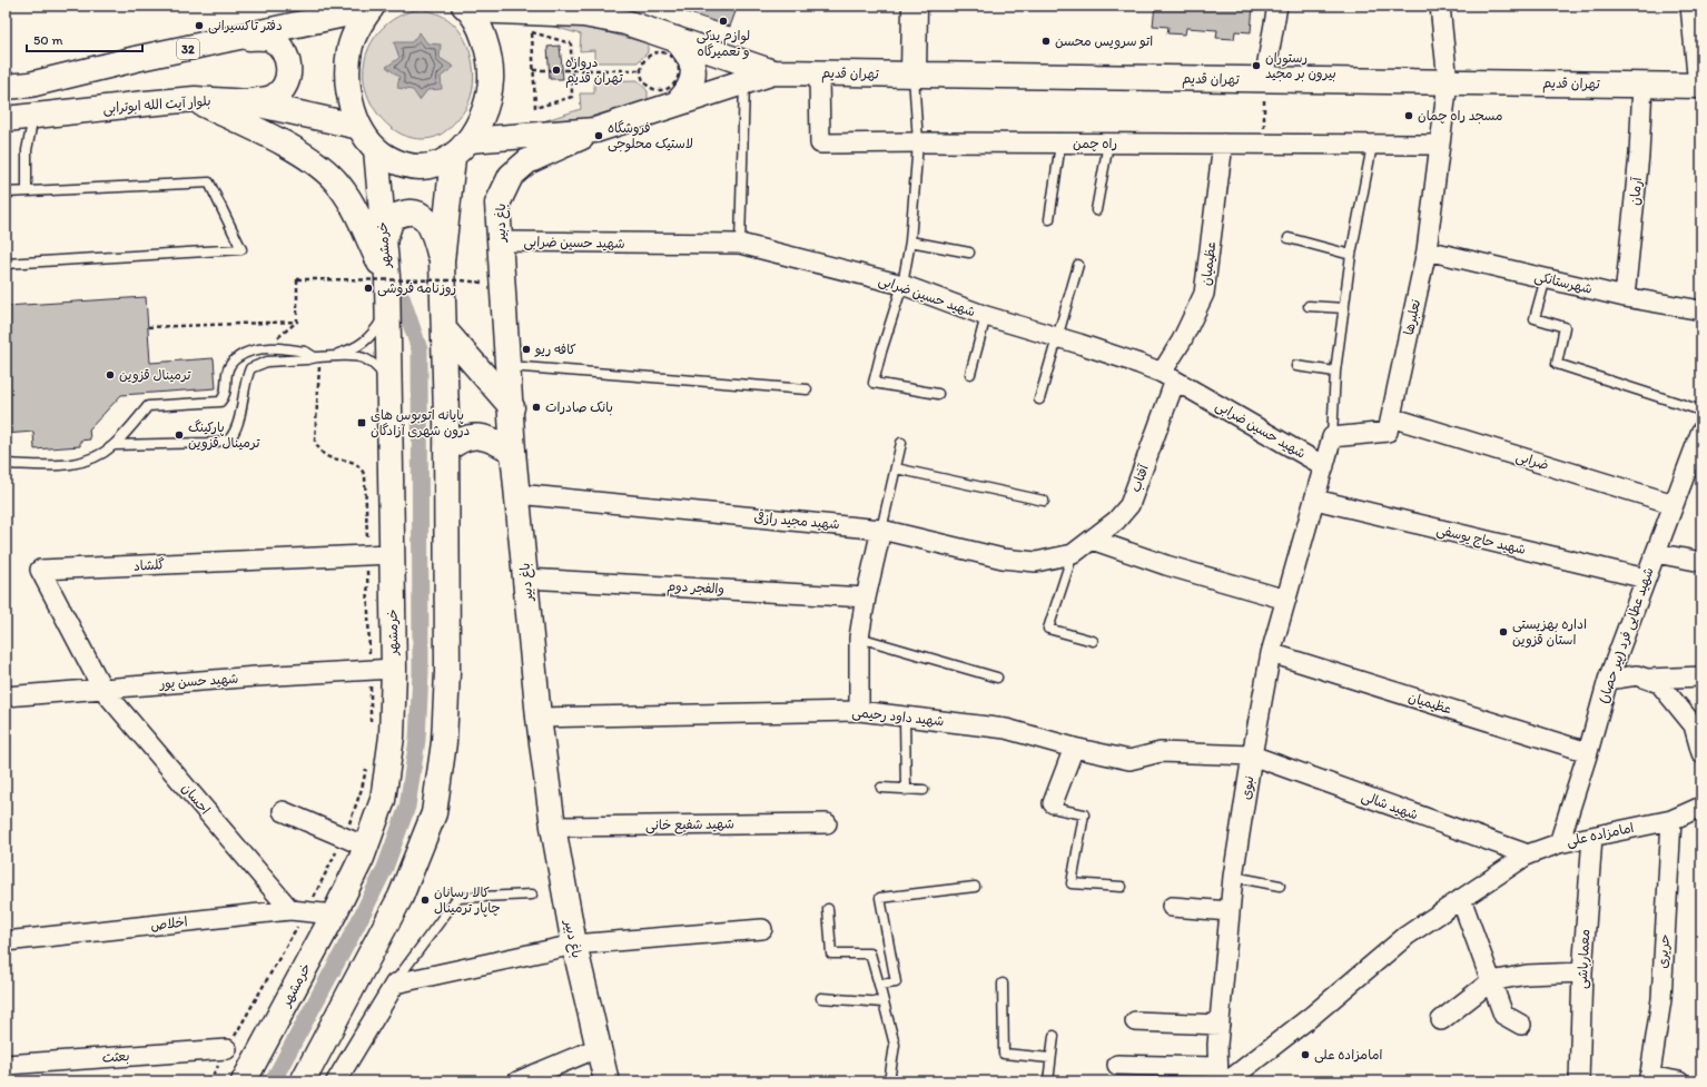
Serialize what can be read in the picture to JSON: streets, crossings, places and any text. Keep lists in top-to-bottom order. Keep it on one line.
{"streets":{"main road":["32","تهران قدیم","بلوار آیت الله ابوترابی","باغ دبیر","خرمشهر"],"street":["راه چمن","آرمان","شهید حسین ضرابی","عظیمیان","شهرستانکی","نعلبرها","ضرابی","آفتاب","شهید مجید رازقی","شهید حاج یوسفی","گلشاد","والفجر دوم","شهید عطایی فرد (پیر حصار)","شهید حسن پور","شهید داود رحیمی","نبوی","احسان","شهید شالی","شهید شفیع خانی","امامزاده علی","اخلاص","حریری","معمارباشی","بعثت"]},"crossings":[["32","بلوار آیت الله ابوترابی"],["32","خرمشهر"],["تهران قدیم","راه چمن"],["تهران قدیم","آرمان"],["تهران قدیم","نعلبرها"],["راه چمن","عظیمیان"],["راه چمن","نعلبرها"],["آرمان","شهرستانکی"],["باغ دبیر","شهید حسین ضرابی"],["باغ دبیر","شهید مجید رازقی"],["باغ دبیر","والفجر دوم"],["باغ دبیر","شهید داود رحیمی"],["باغ دبیر","شهید شفیع خانی"],["شهید حسین ضرابی","عظیمیان"],["شهید حسین ضرابی","آفتاب"],["خرمشهر","گلشاد"],["خرمشهر","شهید حسن پور"],["خرمشهر","اخلاص"],["عظیمیان","آفتاب"],["عظیمیان","شهید عطایی فرد (پیر حصار)"],["عظیمیان","نبوی"],["شهرستانکی","نعلبرها"],["نعلبرها","ضرابی"],["ضرابی","شهید عطایی فرد (پیر حصار)"],["آفتاب","شهید مجید رازقی"],["شهید حاج یوسفی","شهید عطایی فرد (پیر حصار)"],["شهید حاج یوسفی","نبوی"],["گلشاد","شهید حسن پور"],["گلشاد","احسان"],["شهید عطایی فرد (پیر حصار)","امامزاده علی"],["شهید حسن پور","احسان"],["شهید داود رحیمی","نبوی"],["شهید داود رحیمی","شهید شالی"],["نبوی","شهید شالی"],["نبوی","امامزاده علی"],["احسان","اخلاص"],["شهید شالی","امامزاده علی"],["امامزاده علی","حریری"],["امامزاده علی","معمارباشی"]],"places":{"other":["لوازم یدکی و تعمیرگاه","دفتر تاکسیرانی","اتو سرویس محسن","رستوران بیرون بر مجید","دروازه تهران قدیم","مسجد راه چمان","فروشگاه لاستیک محلوجی","روزنامه فروشی","کافه ریو","ترمینال قزوین","بانک صادرات","پارکینگ ترمینال قزوین","اداره بهزیستی استان قزوین","کالا رسانان چاپار ترمینال","امامزاده علی"],"transit":["پایانه اتوبوس های درون شهری آزادگان"]},"scale_bar":"50 m"}
